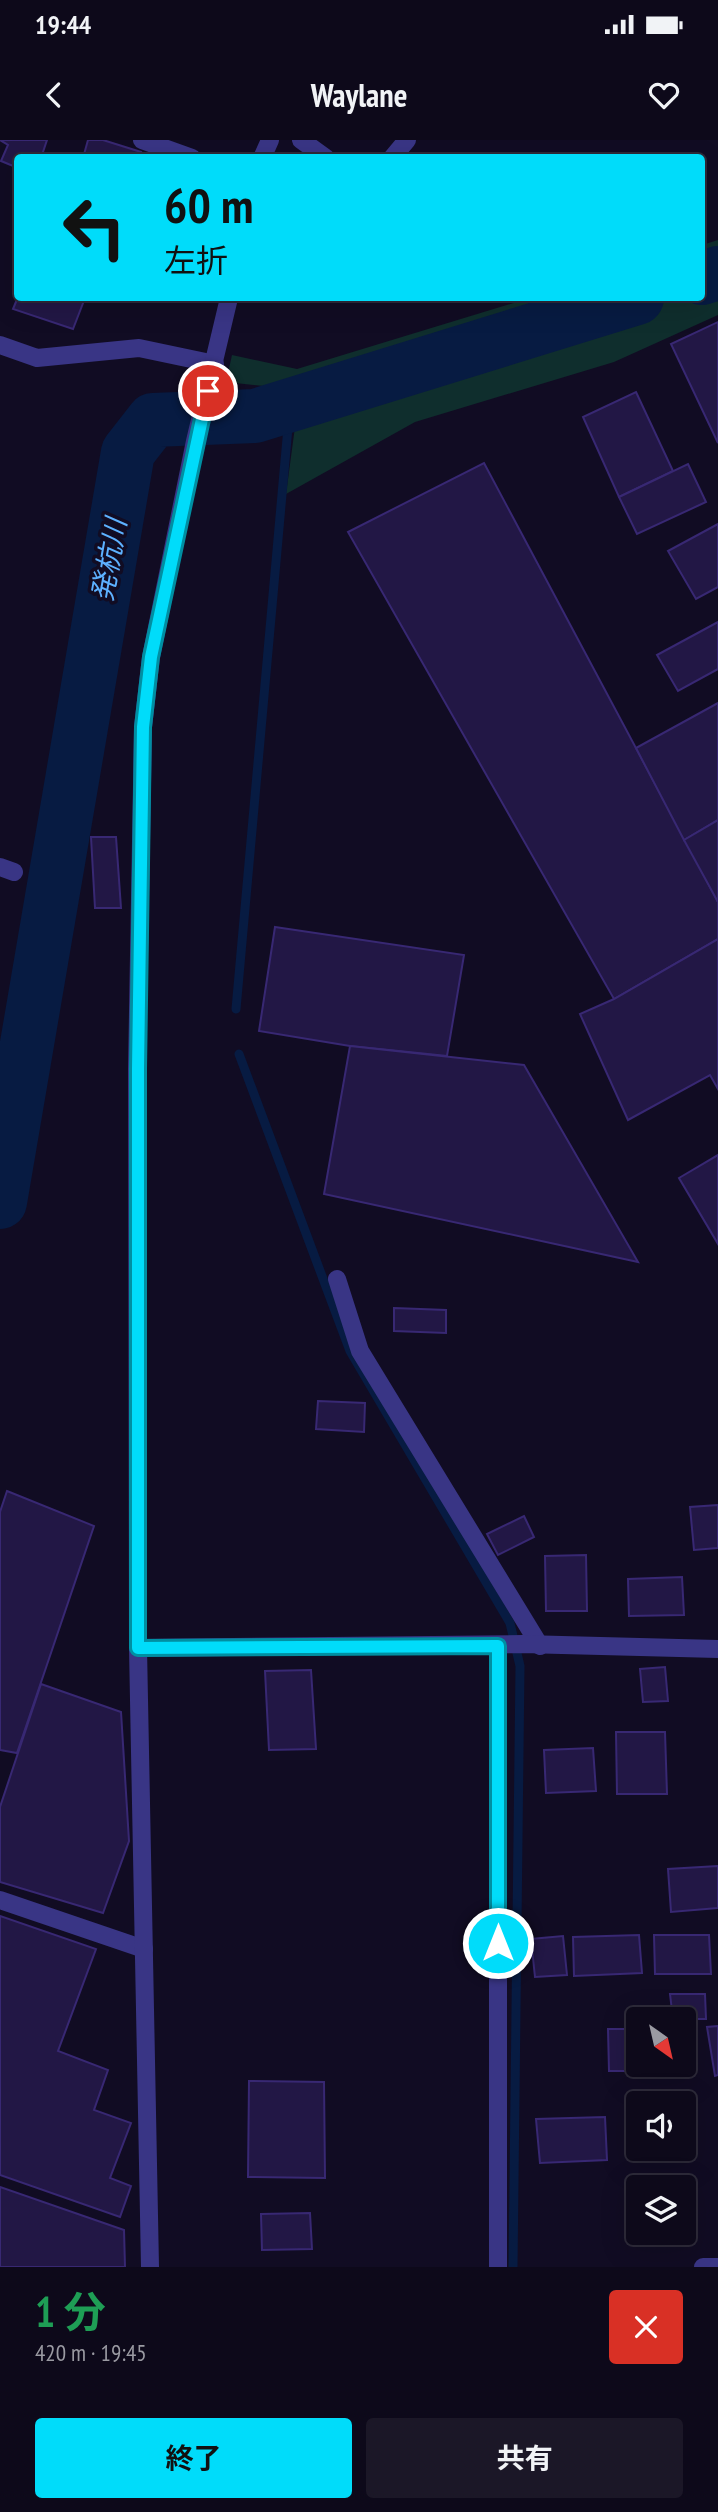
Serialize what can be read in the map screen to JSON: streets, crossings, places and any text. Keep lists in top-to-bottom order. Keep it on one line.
{"water":["発杭川"],"north":"bottom right","page":{"status":"19:44","header":"Waylane","turn":["60 m","左折"],"heading":["1 分","420 m · 19:45"],"buttons":["終了","共有"]}}
